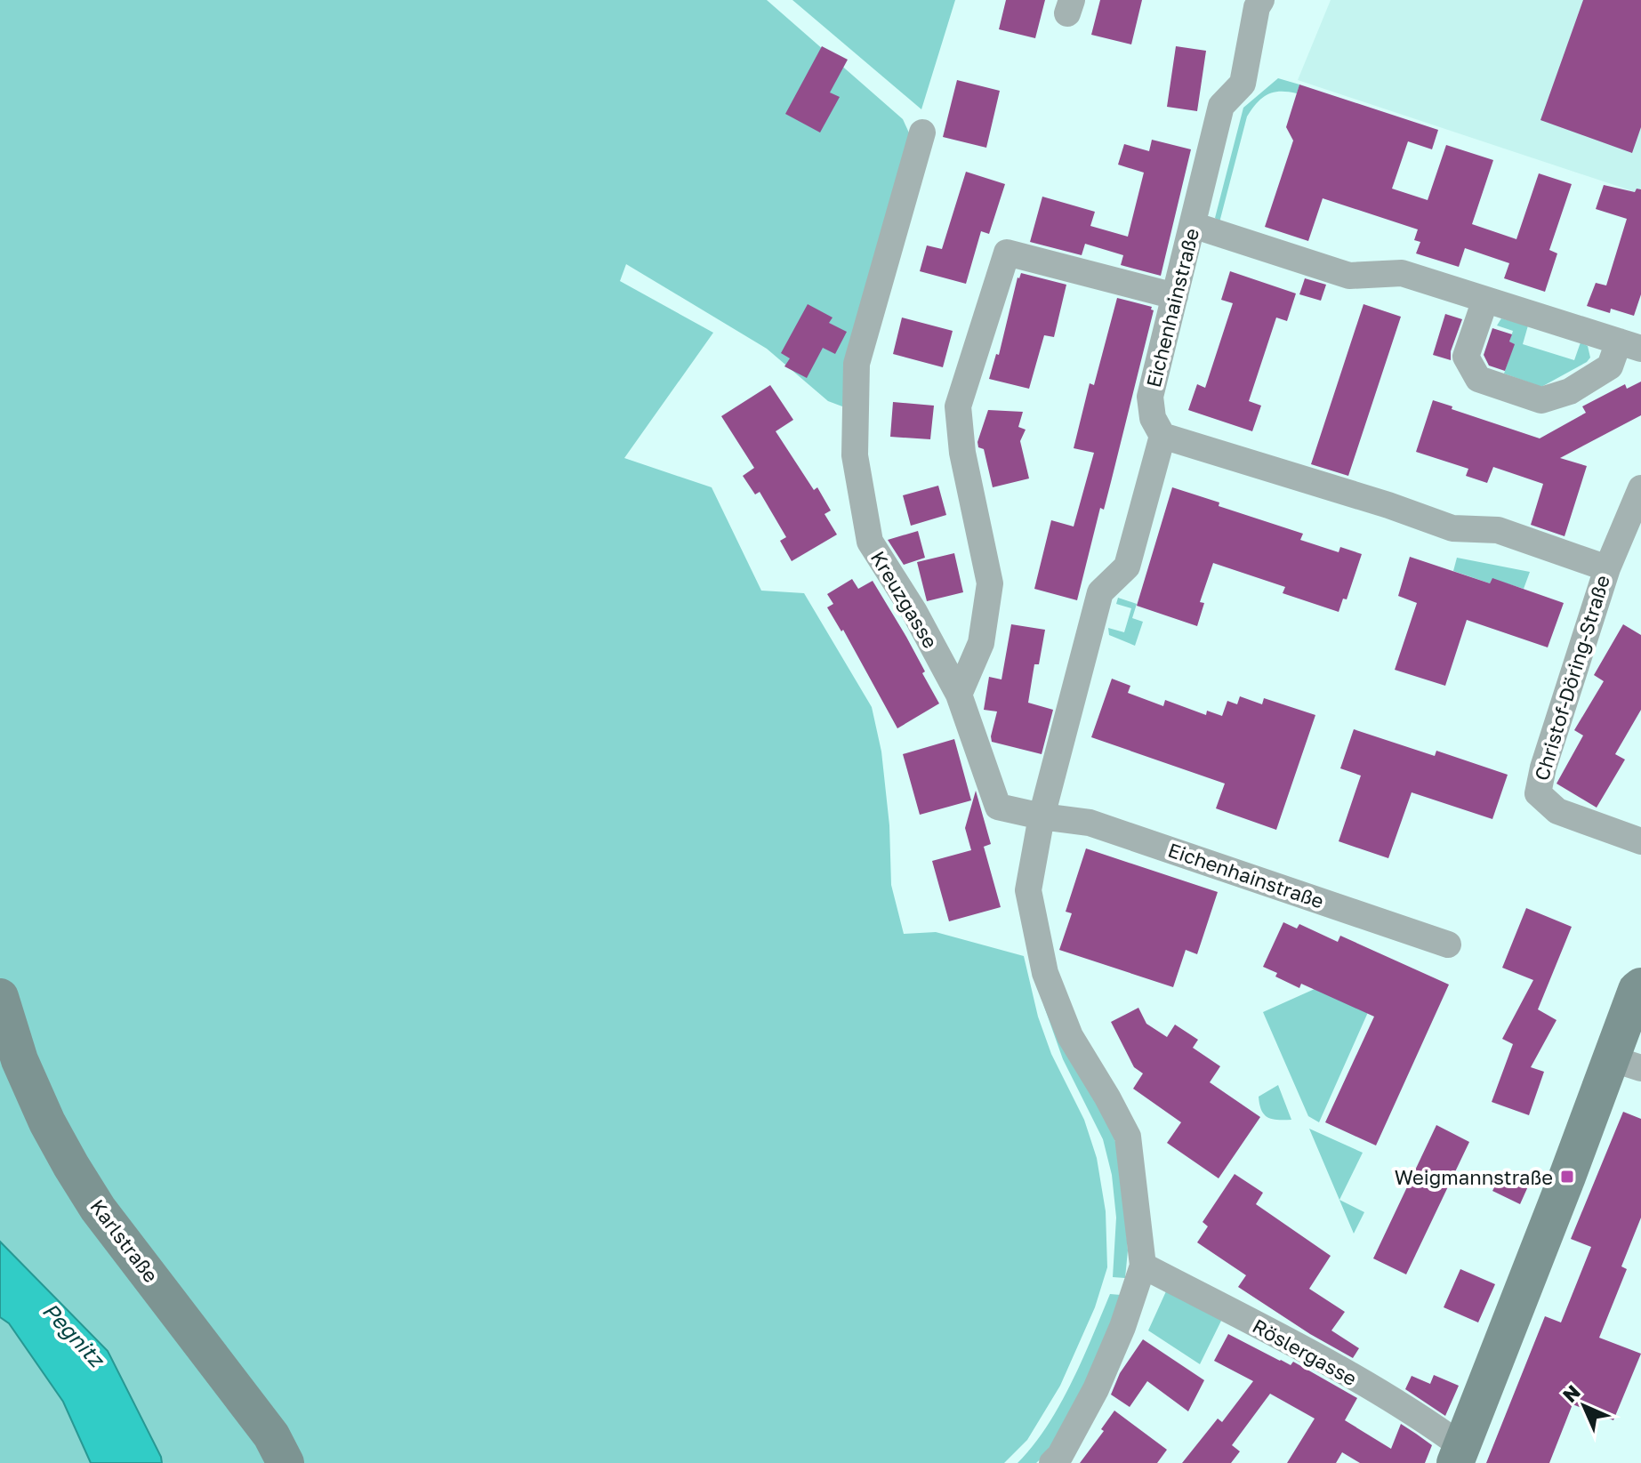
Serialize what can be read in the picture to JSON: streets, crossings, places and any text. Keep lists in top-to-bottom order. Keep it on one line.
{"streets":{"main road":["Karlstraße"],"street":["Eichenhainstraße","Kreuzgasse","Christof-Döring-Straße","Röslergasse"]},"crossings":[["Eichenhainstraße","Kreuzgasse"],["Eichenhainstraße","Christof-Döring-Straße"]],"water":["Pegnitz"],"places":{"transit":["Weigmannstraße"]},"north":"top left"}
